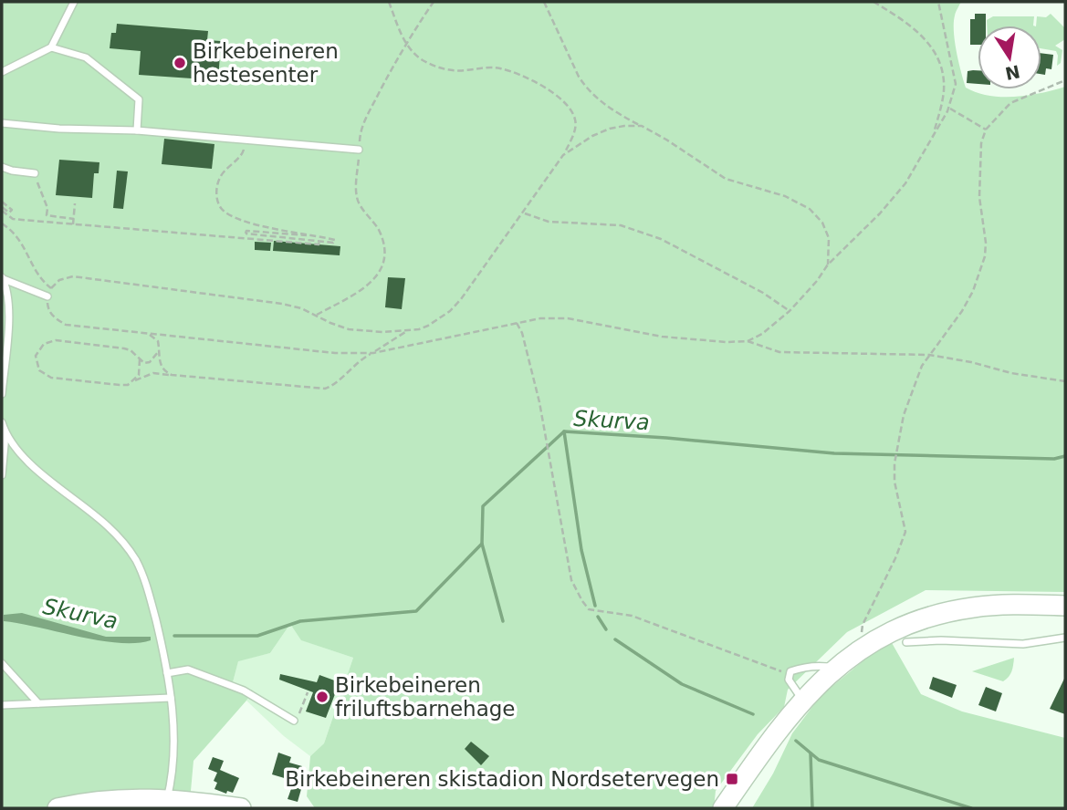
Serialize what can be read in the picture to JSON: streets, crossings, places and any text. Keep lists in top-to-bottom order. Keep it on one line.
{"water":["Skurva"],"places":{"other":["Birkebeineren hestesenter","Birkebeineren friluftsbarnehage"],"transit":["Birkebeineren skistadion Nordsetervegen"]},"north":"bottom"}
